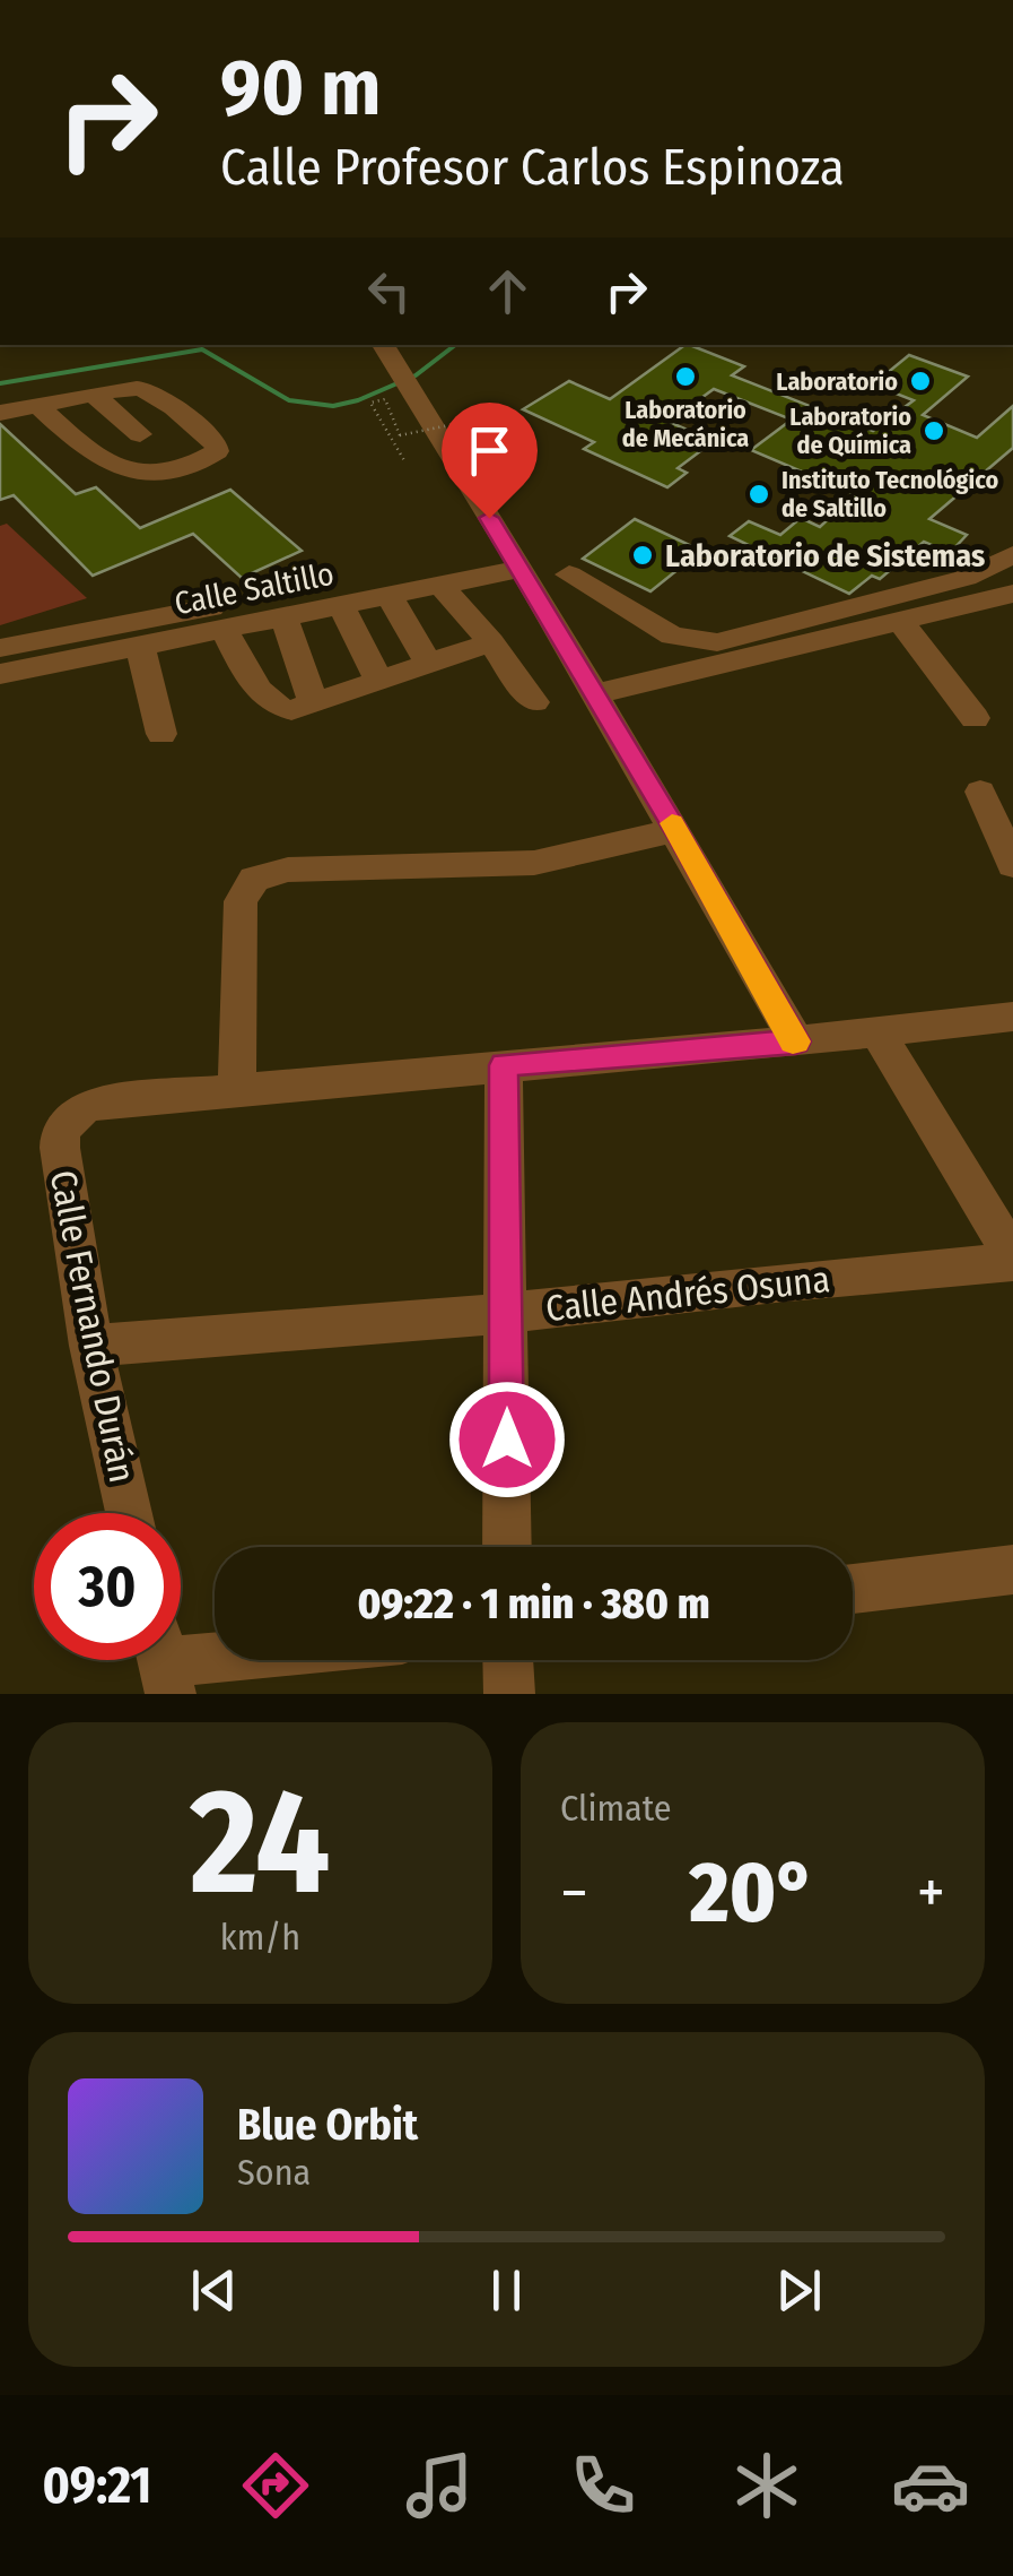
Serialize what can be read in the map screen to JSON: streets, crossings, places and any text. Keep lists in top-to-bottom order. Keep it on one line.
{"streets":{"street":["Calle Saltillo","Calle Andrés Osuna","Calle Fernando Durán"]},"crossings":[["Calle Andrés Osuna","Calle Fernando Durán"]],"places":["Laboratorio de Mecánica","Laboratorio","Laboratorio de Química","Instituto Tecnológico de Saltillo","Laboratorio de Sistemas"],"page":{"turn":["90 m","Calle Profesor Carlos Espinoza"],"limit":"30","trip":"09:22 · 1 min · 380 m","tile":[["24","km/h"],"Climate"],"heat":["−","20°","+"],"song":["Blue Orbit","Sona"],"tabs":"09:21"}}
